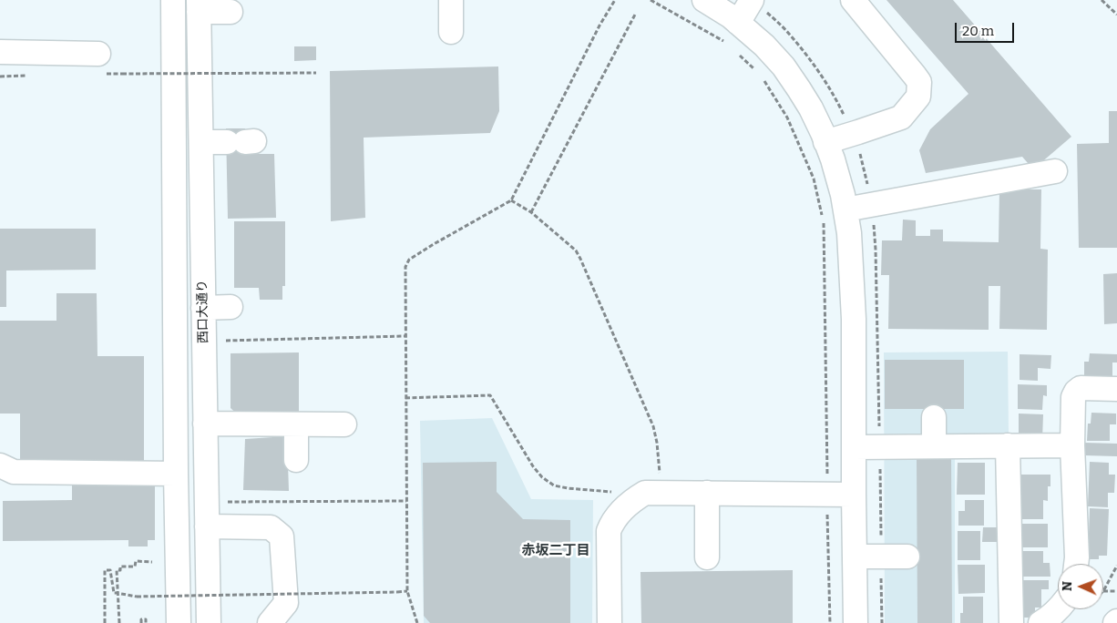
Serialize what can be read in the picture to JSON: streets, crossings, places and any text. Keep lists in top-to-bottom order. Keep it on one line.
{"streets":{"street":["西口大通り"]},"districts":["赤坂二丁目"],"scale_bar":"20 m","north":"left"}
